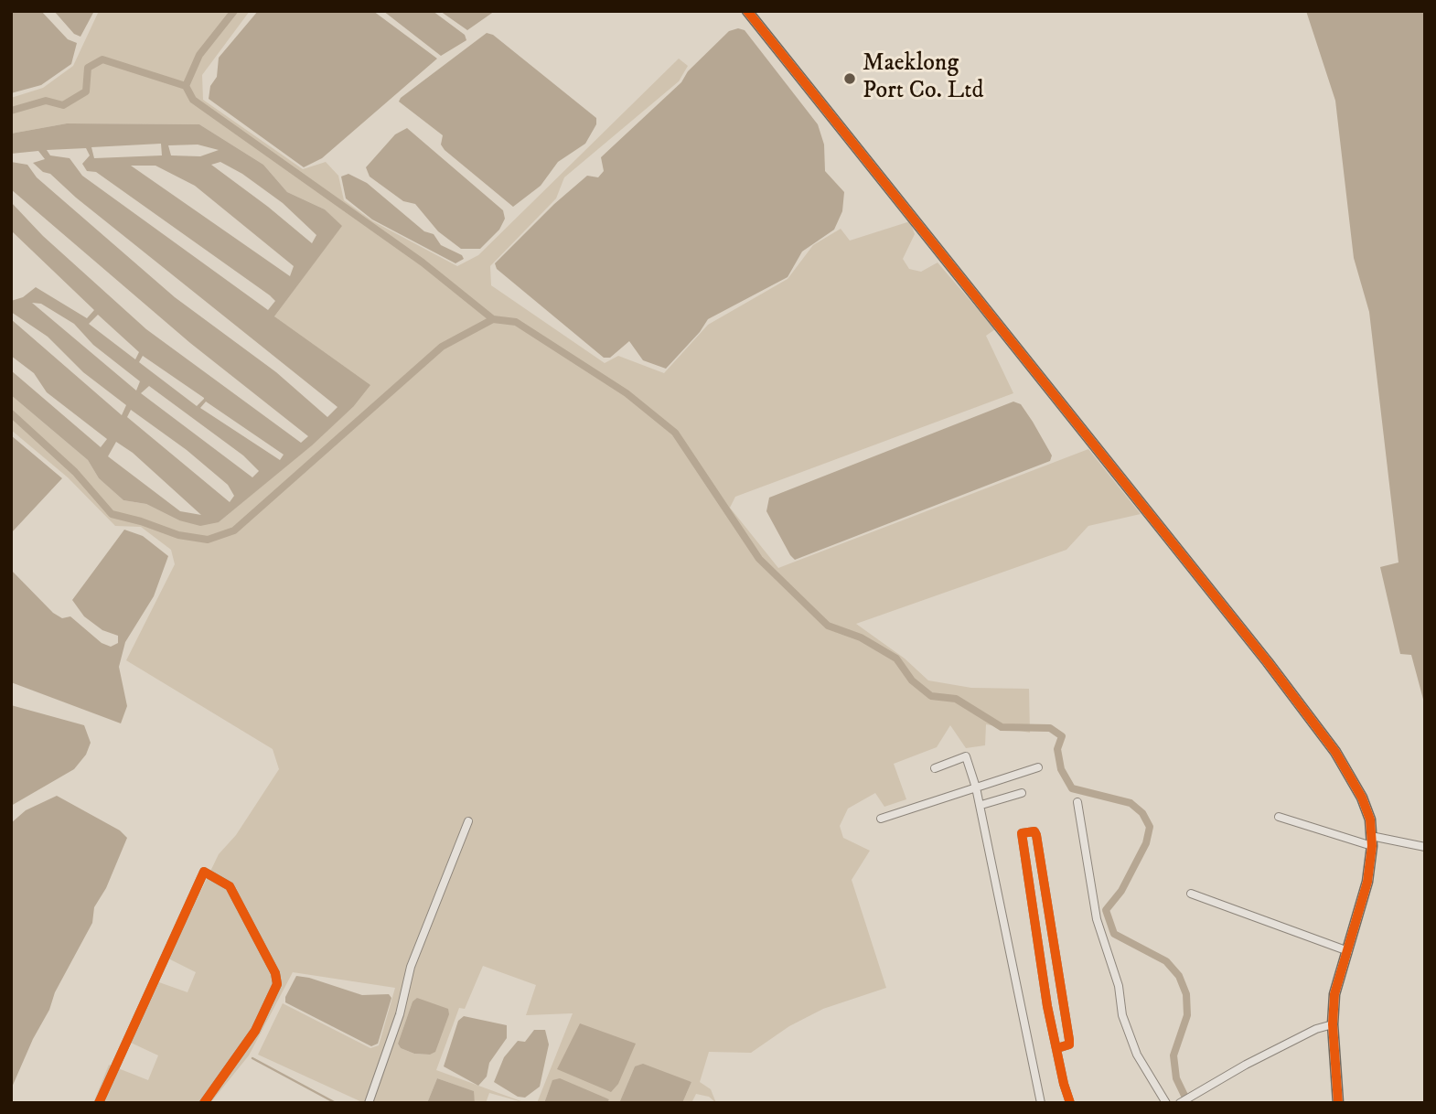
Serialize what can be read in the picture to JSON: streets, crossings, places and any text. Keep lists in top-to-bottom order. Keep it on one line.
{"places":["Maeklong Port Co. Ltd"]}
